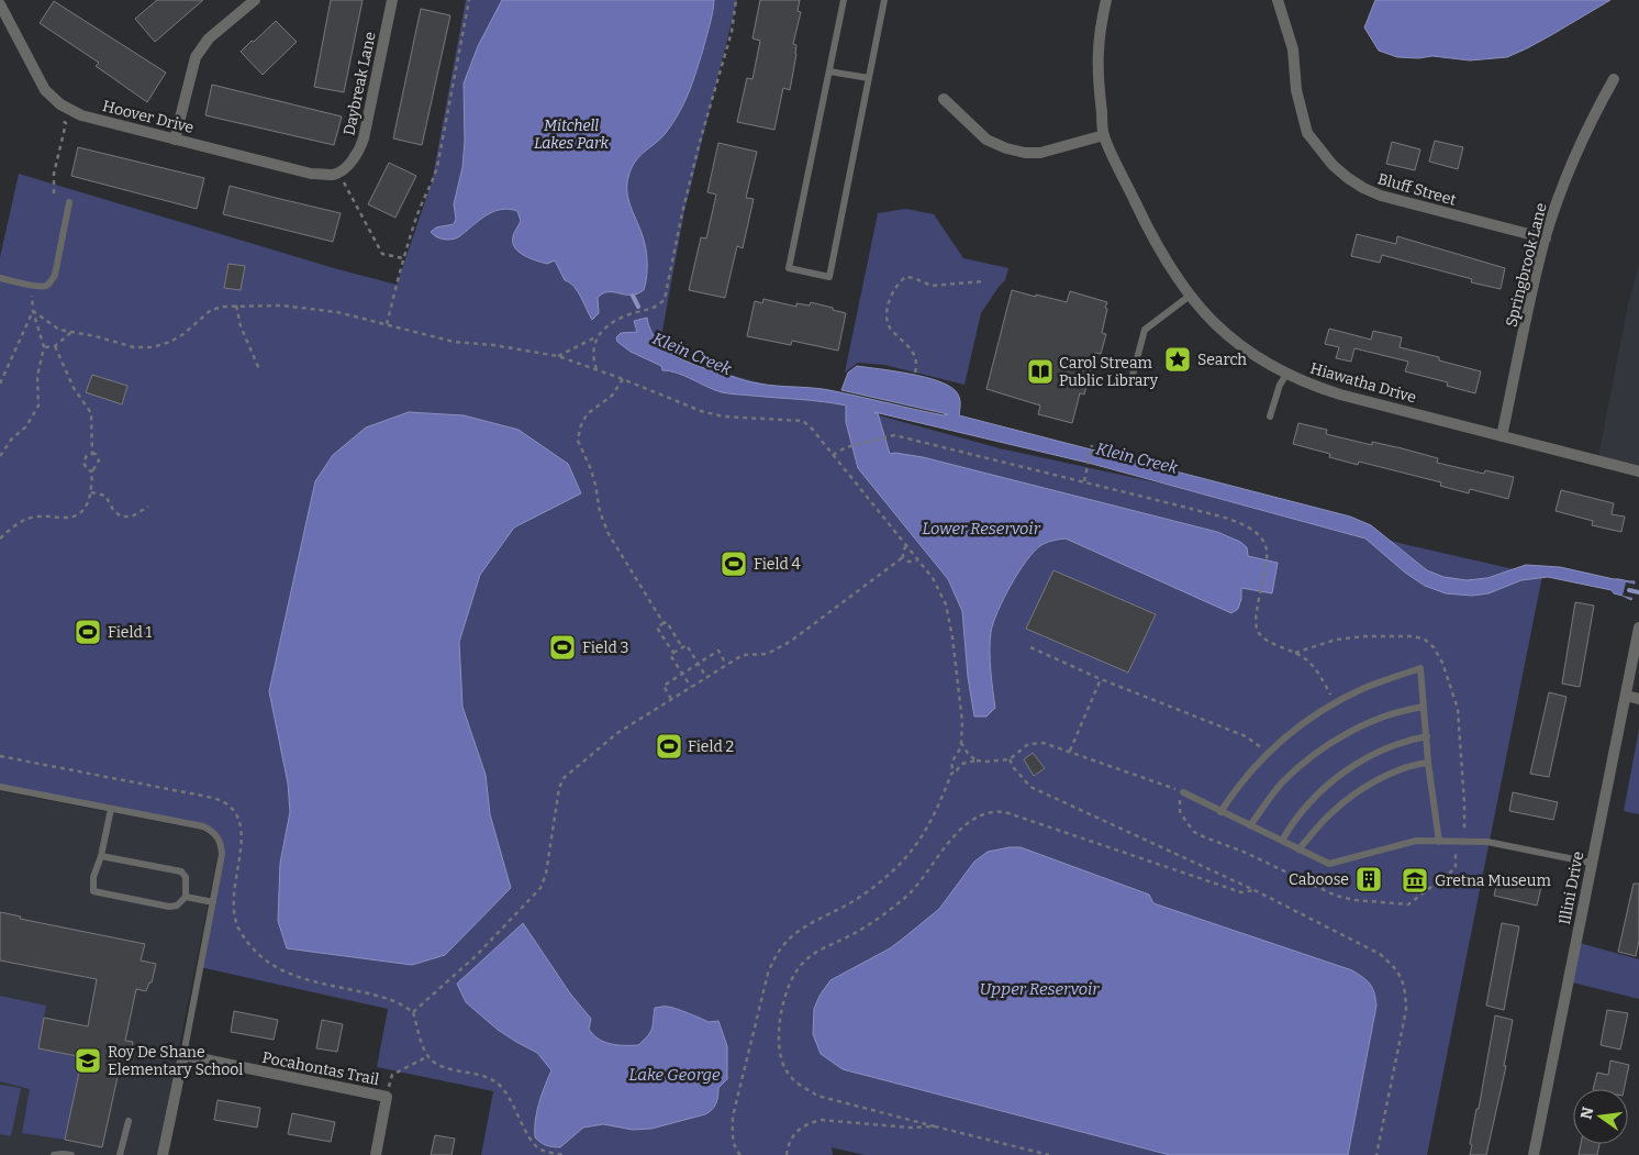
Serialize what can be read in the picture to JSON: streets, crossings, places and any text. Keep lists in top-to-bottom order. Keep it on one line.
{"streets":{"street":["Daybreak Lane","Hoover Drive","Bluff Street","Springbrook Lane","Hiawatha Drive","Illini Drive","Pocahontas Trail"]},"crossings":[["Daybreak Lane","Hoover Drive"],["Bluff Street","Springbrook Lane"],["Springbrook Lane","Hiawatha Drive"]],"water":["Klein Creek","Lower Reservoir","Upper Reservoir","Lake George"],"parks":["Mitchell Lakes Park"],"places":{"place":["Search"],"library":["Carol Stream Public Library"],"sports":["Field 4","Field 1","Field 3","Field 2"],"building":["Caboose"],"museum":["Gretna Museum"],"school or university":["Roy De Shane Elementary School"]},"north":"left"}
